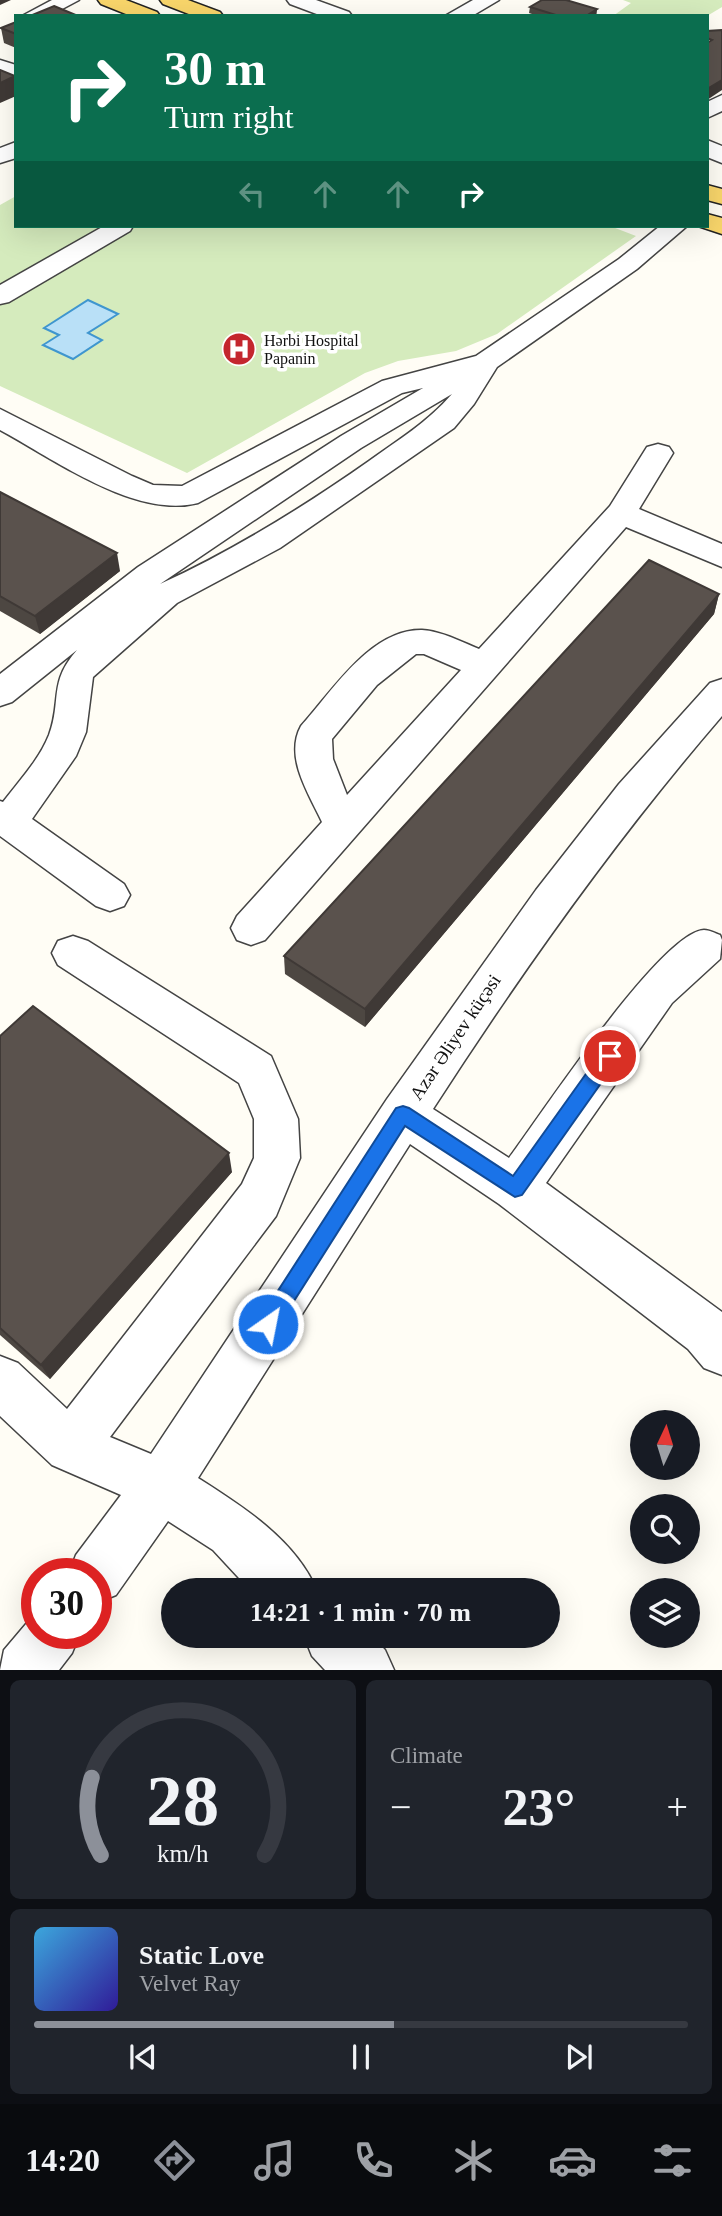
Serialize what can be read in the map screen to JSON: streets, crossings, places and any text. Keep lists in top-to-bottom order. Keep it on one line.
{"streets":{"street":["Azər Əliyev küçəsi"]},"places":{"hospital":["Hərbi Hospital Papanin"]},"north":"top","page":{"turn":["30 m","Turn right"],"limit":"30","trip":"14:21 · 1 min · 70 m","tile":"Climate","heat":["−","23°","+"],"song":["Static Love","Velvet Ray"],"tabs":"14:20","gauge":["28","km/h"]}}
